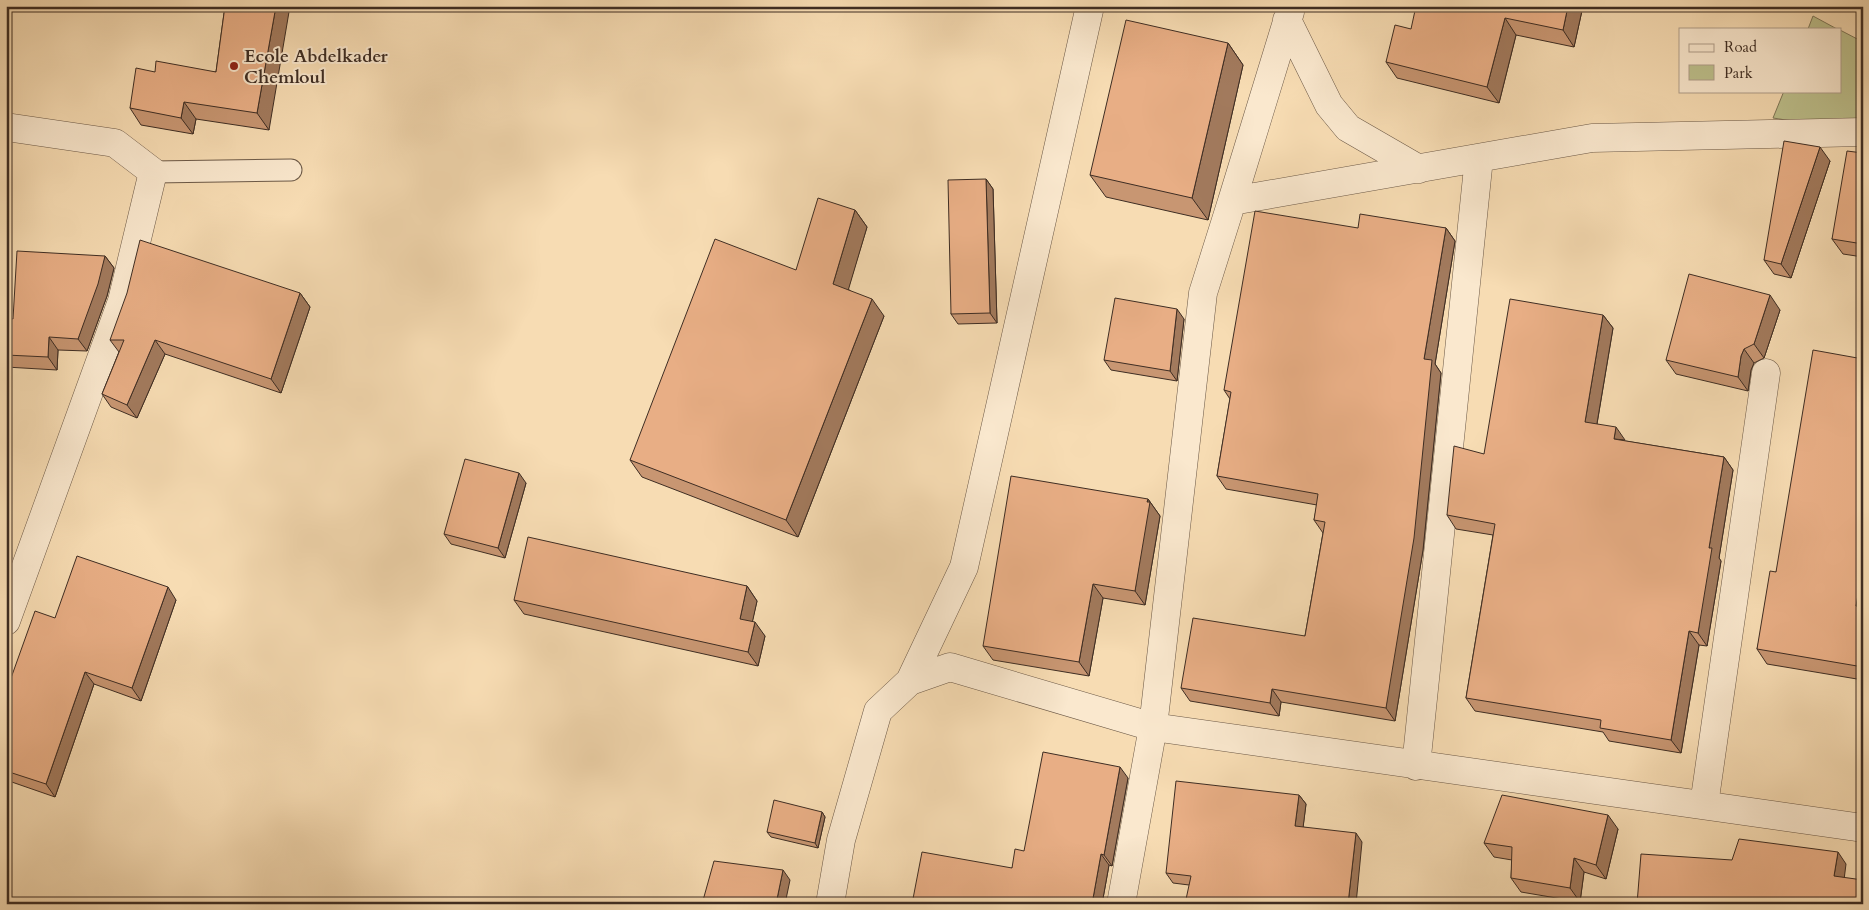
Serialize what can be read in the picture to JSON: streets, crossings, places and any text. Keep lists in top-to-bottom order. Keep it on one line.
{"places":["Ecole Abdelkader Chemloul"],"legend":["Road","Park"]}
